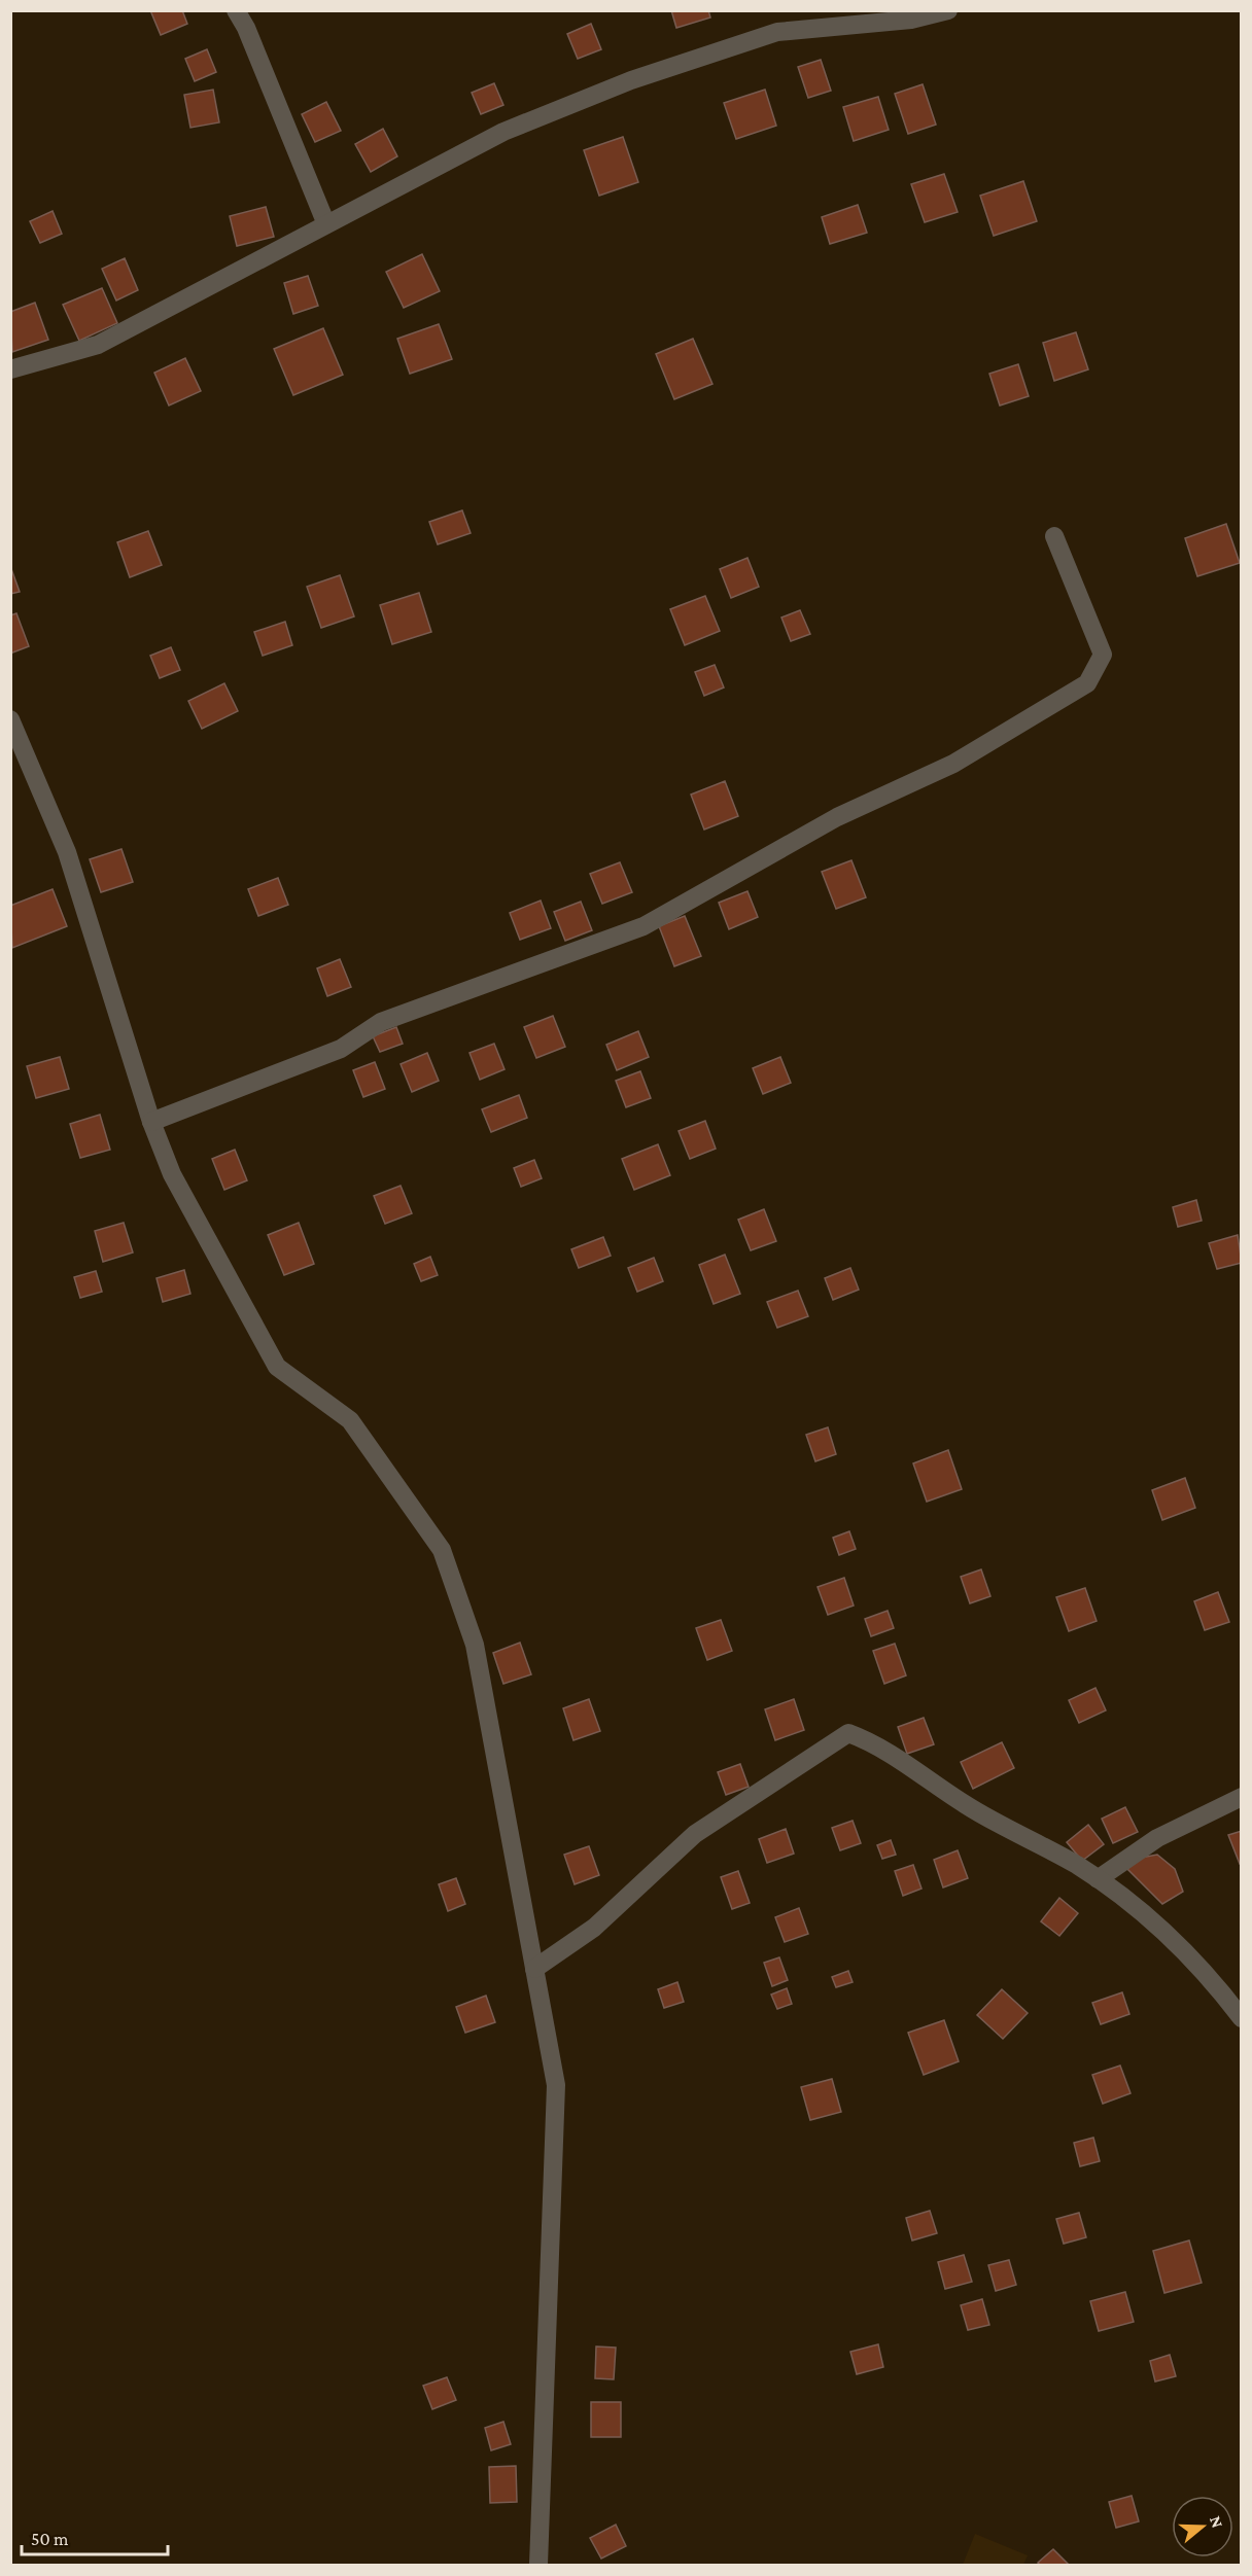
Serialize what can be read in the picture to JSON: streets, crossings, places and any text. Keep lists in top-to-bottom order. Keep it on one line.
{"scale_bar":"50 m","north":"right"}
